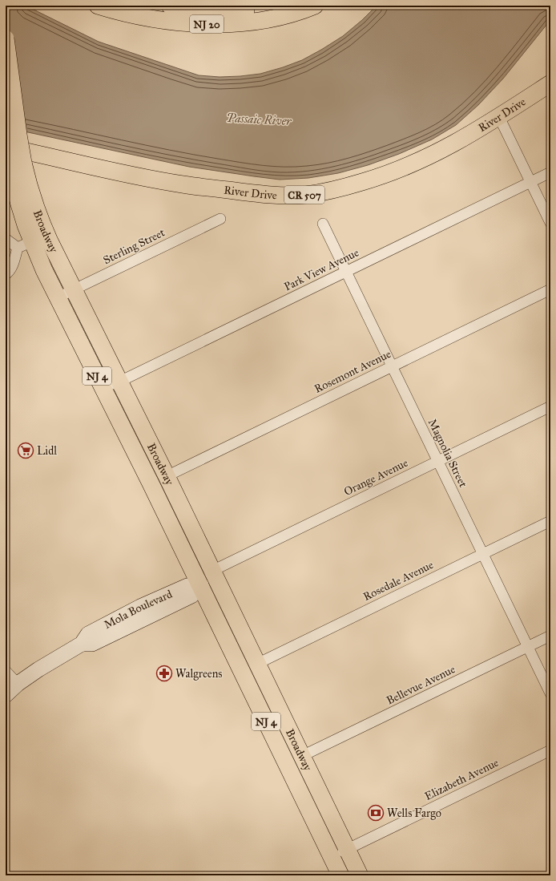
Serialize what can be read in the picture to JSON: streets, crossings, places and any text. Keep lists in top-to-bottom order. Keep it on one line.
{"streets":{"main road":["NJ 20","River Drive","CR 507","Broadway","NJ 4"],"street":["Sterling Street","Park View Avenue","Rosemont Avenue","Magnolia Street","Orange Avenue","Rosedale Avenue","Mola Boulevard","Bellevue Avenue","Elizabeth Avenue"]},"crossings":[["River Drive","Broadway"],["Broadway","Sterling Street"],["Broadway","Park View Avenue"],["Broadway","Rosemont Avenue"],["Broadway","Orange Avenue"],["Broadway","Rosedale Avenue"],["Broadway","Mola Boulevard"],["Broadway","Bellevue Avenue"],["Broadway","Elizabeth Avenue"],["Park View Avenue","Magnolia Street"],["Rosemont Avenue","Magnolia Street"],["Magnolia Street","Orange Avenue"],["Magnolia Street","Rosedale Avenue"],["Magnolia Street","Bellevue Avenue"]],"water":["Passaic River"],"places":{"supermarket":["Lidl"],"pharmacy":["Walgreens"],"bank":["Wells Fargo"]}}
